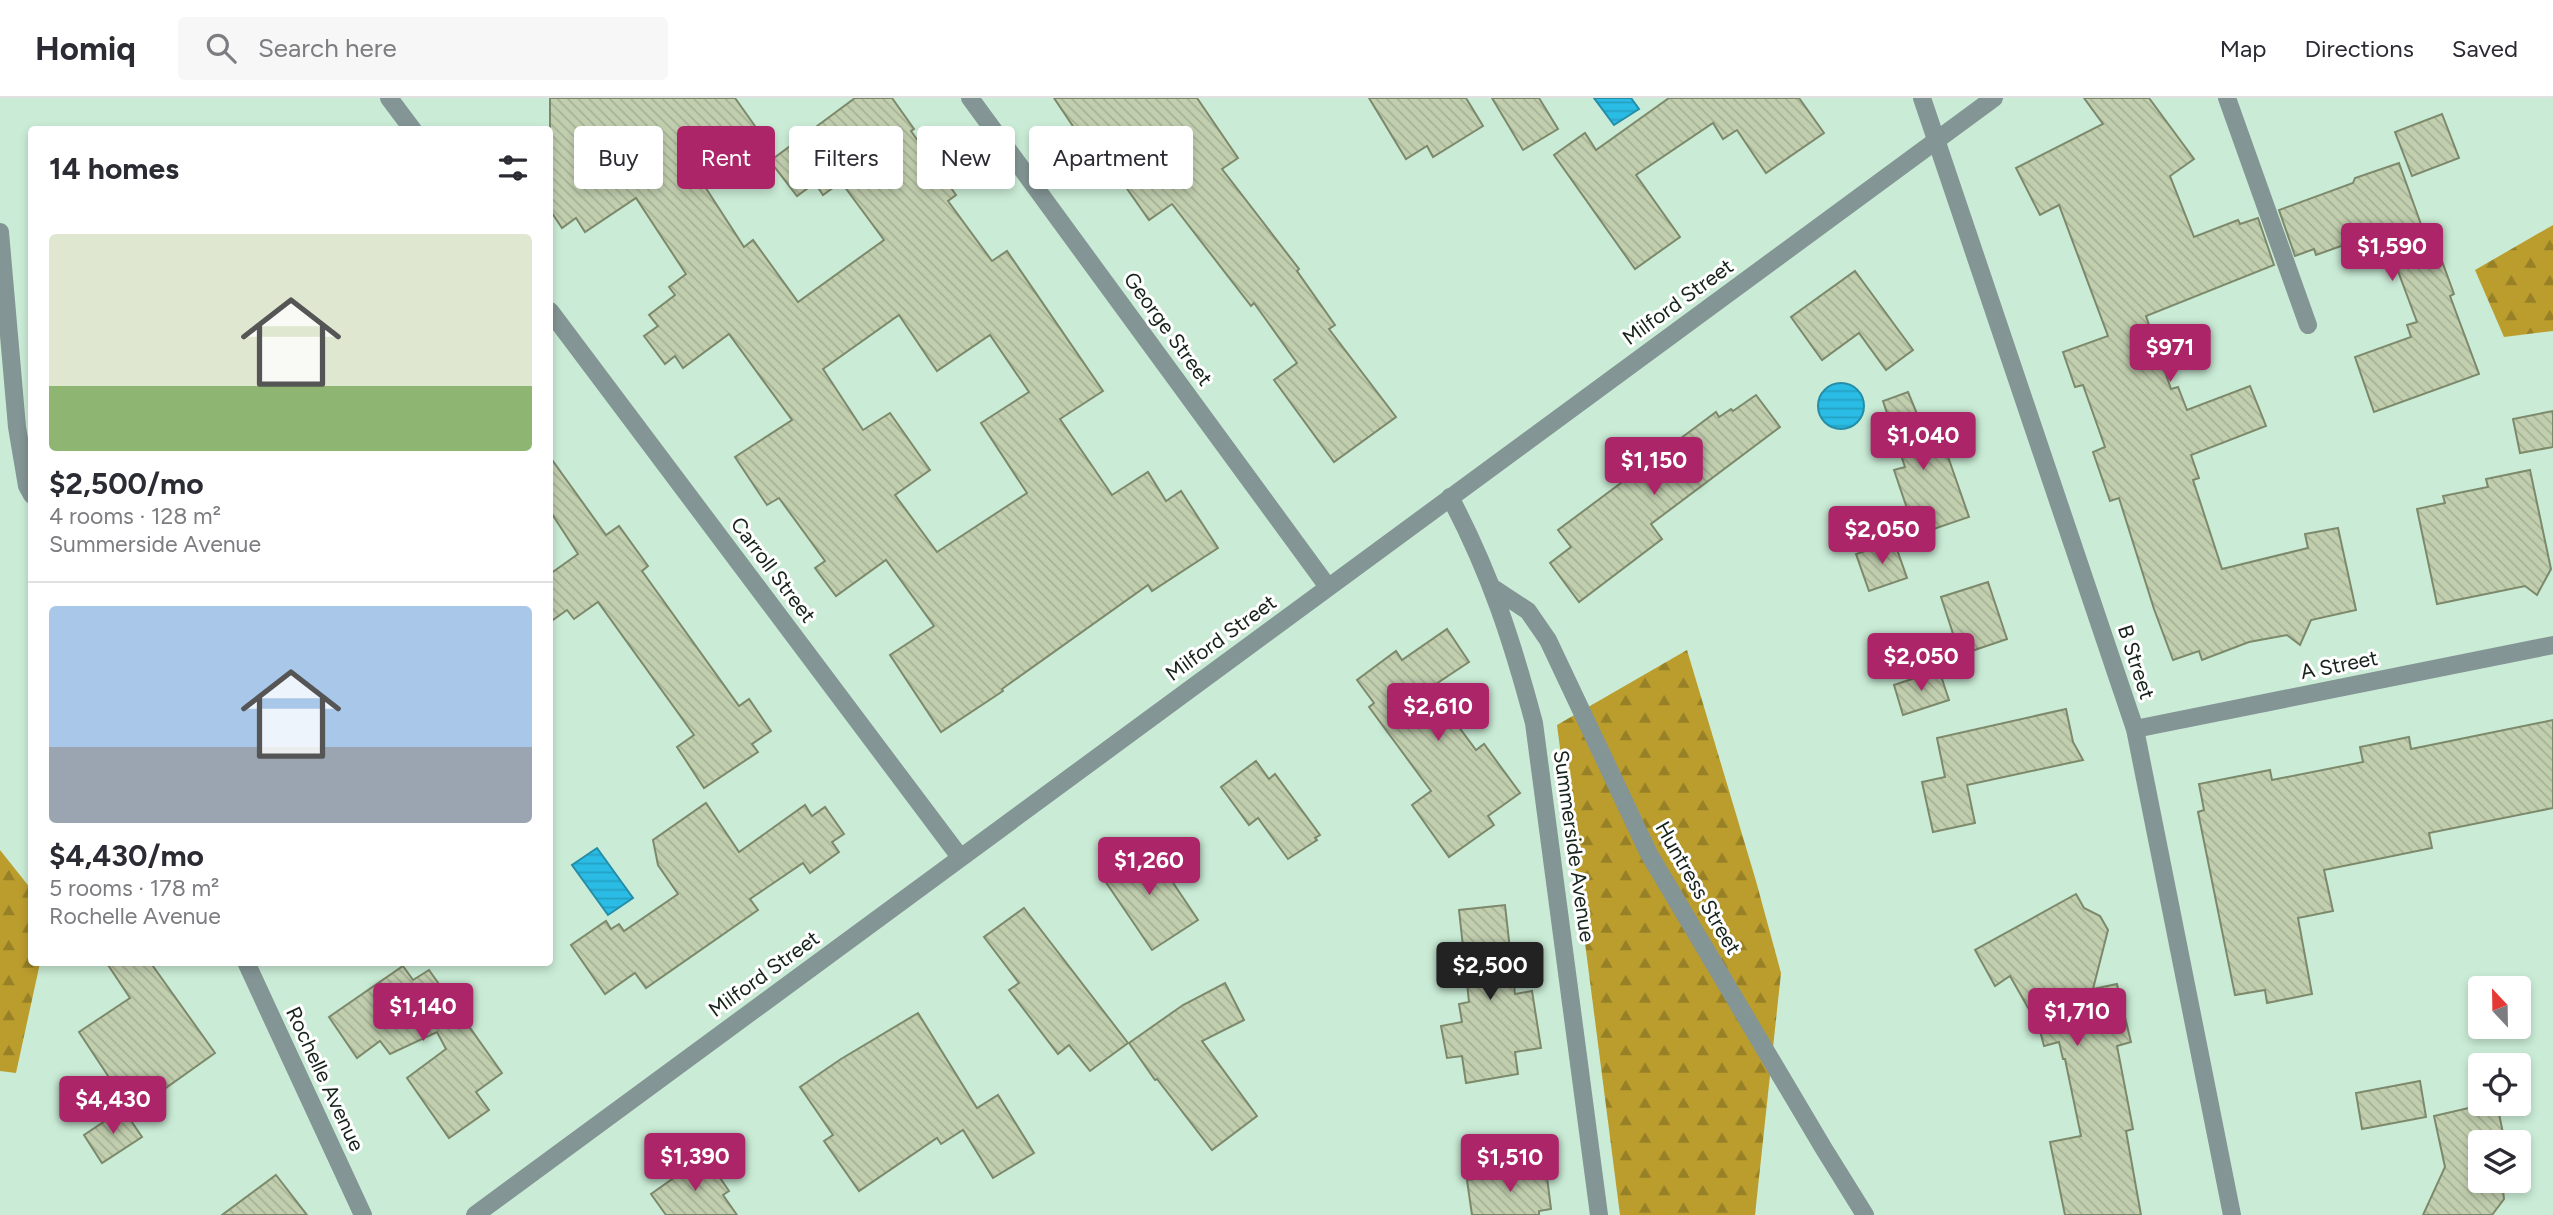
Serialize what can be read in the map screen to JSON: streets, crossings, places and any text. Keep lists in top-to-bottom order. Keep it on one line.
{"streets":{"street":["Milford Street","George Street","Carroll Street","B Street","A Street","Summerside Avenue","Huntress Street","Rochelle Avenue"]},"crossings":[["Milford Street","George Street"],["Milford Street","Carroll Street"],["Milford Street","B Street"],["Milford Street","Summerside Avenue"],["B Street","A Street"],["Summerside Avenue","Huntress Street"]],"north":"top","page":{"header":"Homiq","search":"Search here","nav":["Map","Directions","Saved"],"chip":["Buy","Rent","Filters","New","Apartment"],"heading":"14 homes","list":[{"name":"$2,500/mo","note":"4 rooms · 128 m² · Summerside Avenue"},{"name":"$4,430/mo","note":"5 rooms · 178 m² · Rochelle Avenue"}],"price":["$1,590","$971","$1,040","$1,150","$2,050","$2,050","$2,610","$1,260","$2,500","$1,140","$1,710","$4,430","$1,390","$1,510"]}}
